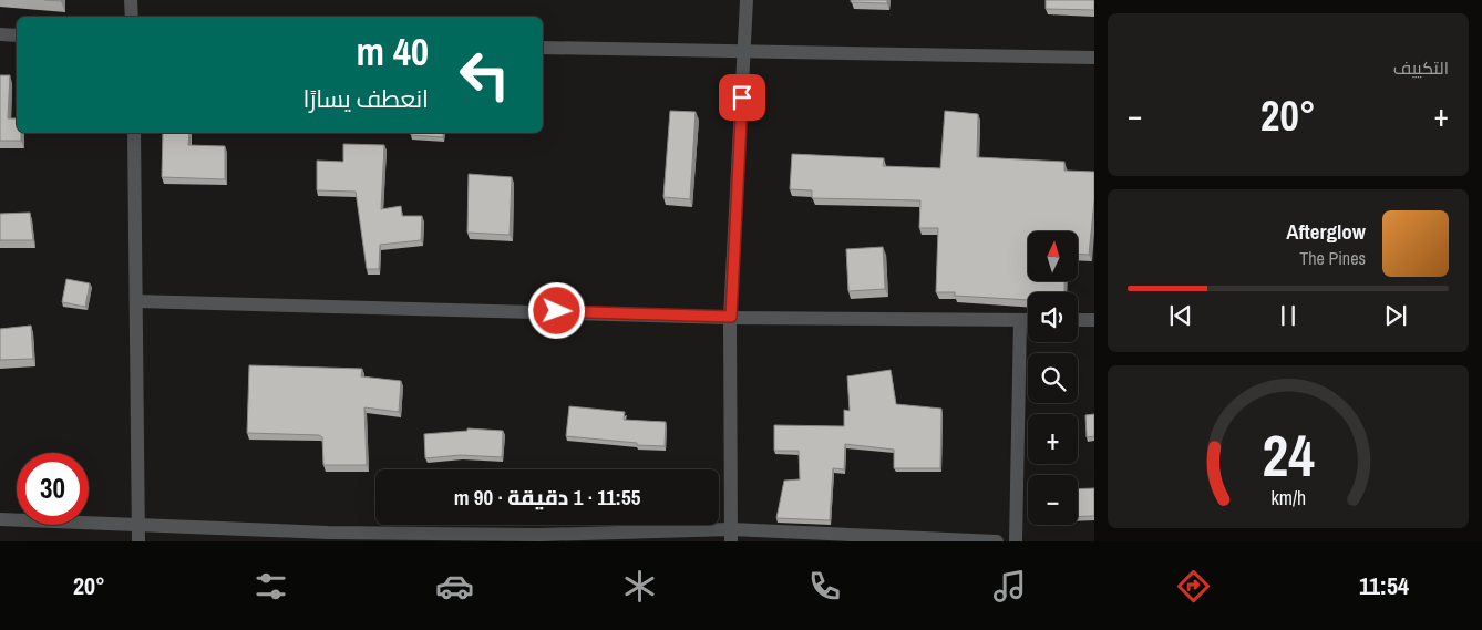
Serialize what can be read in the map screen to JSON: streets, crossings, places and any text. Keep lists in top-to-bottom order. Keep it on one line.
{"north":"top","page":{"tile":"التكييف","turn":["40 m","انعطف يسارًا"],"heat":["−","20°","+"],"song":["Afterglow","The Pines"],"map_buttons":["+","−"],"limit":"30","trip":"11:55 · 1 دقيقة · 90 m","tabs":["11:54","20°"],"gauge":["24","km/h"]}}
